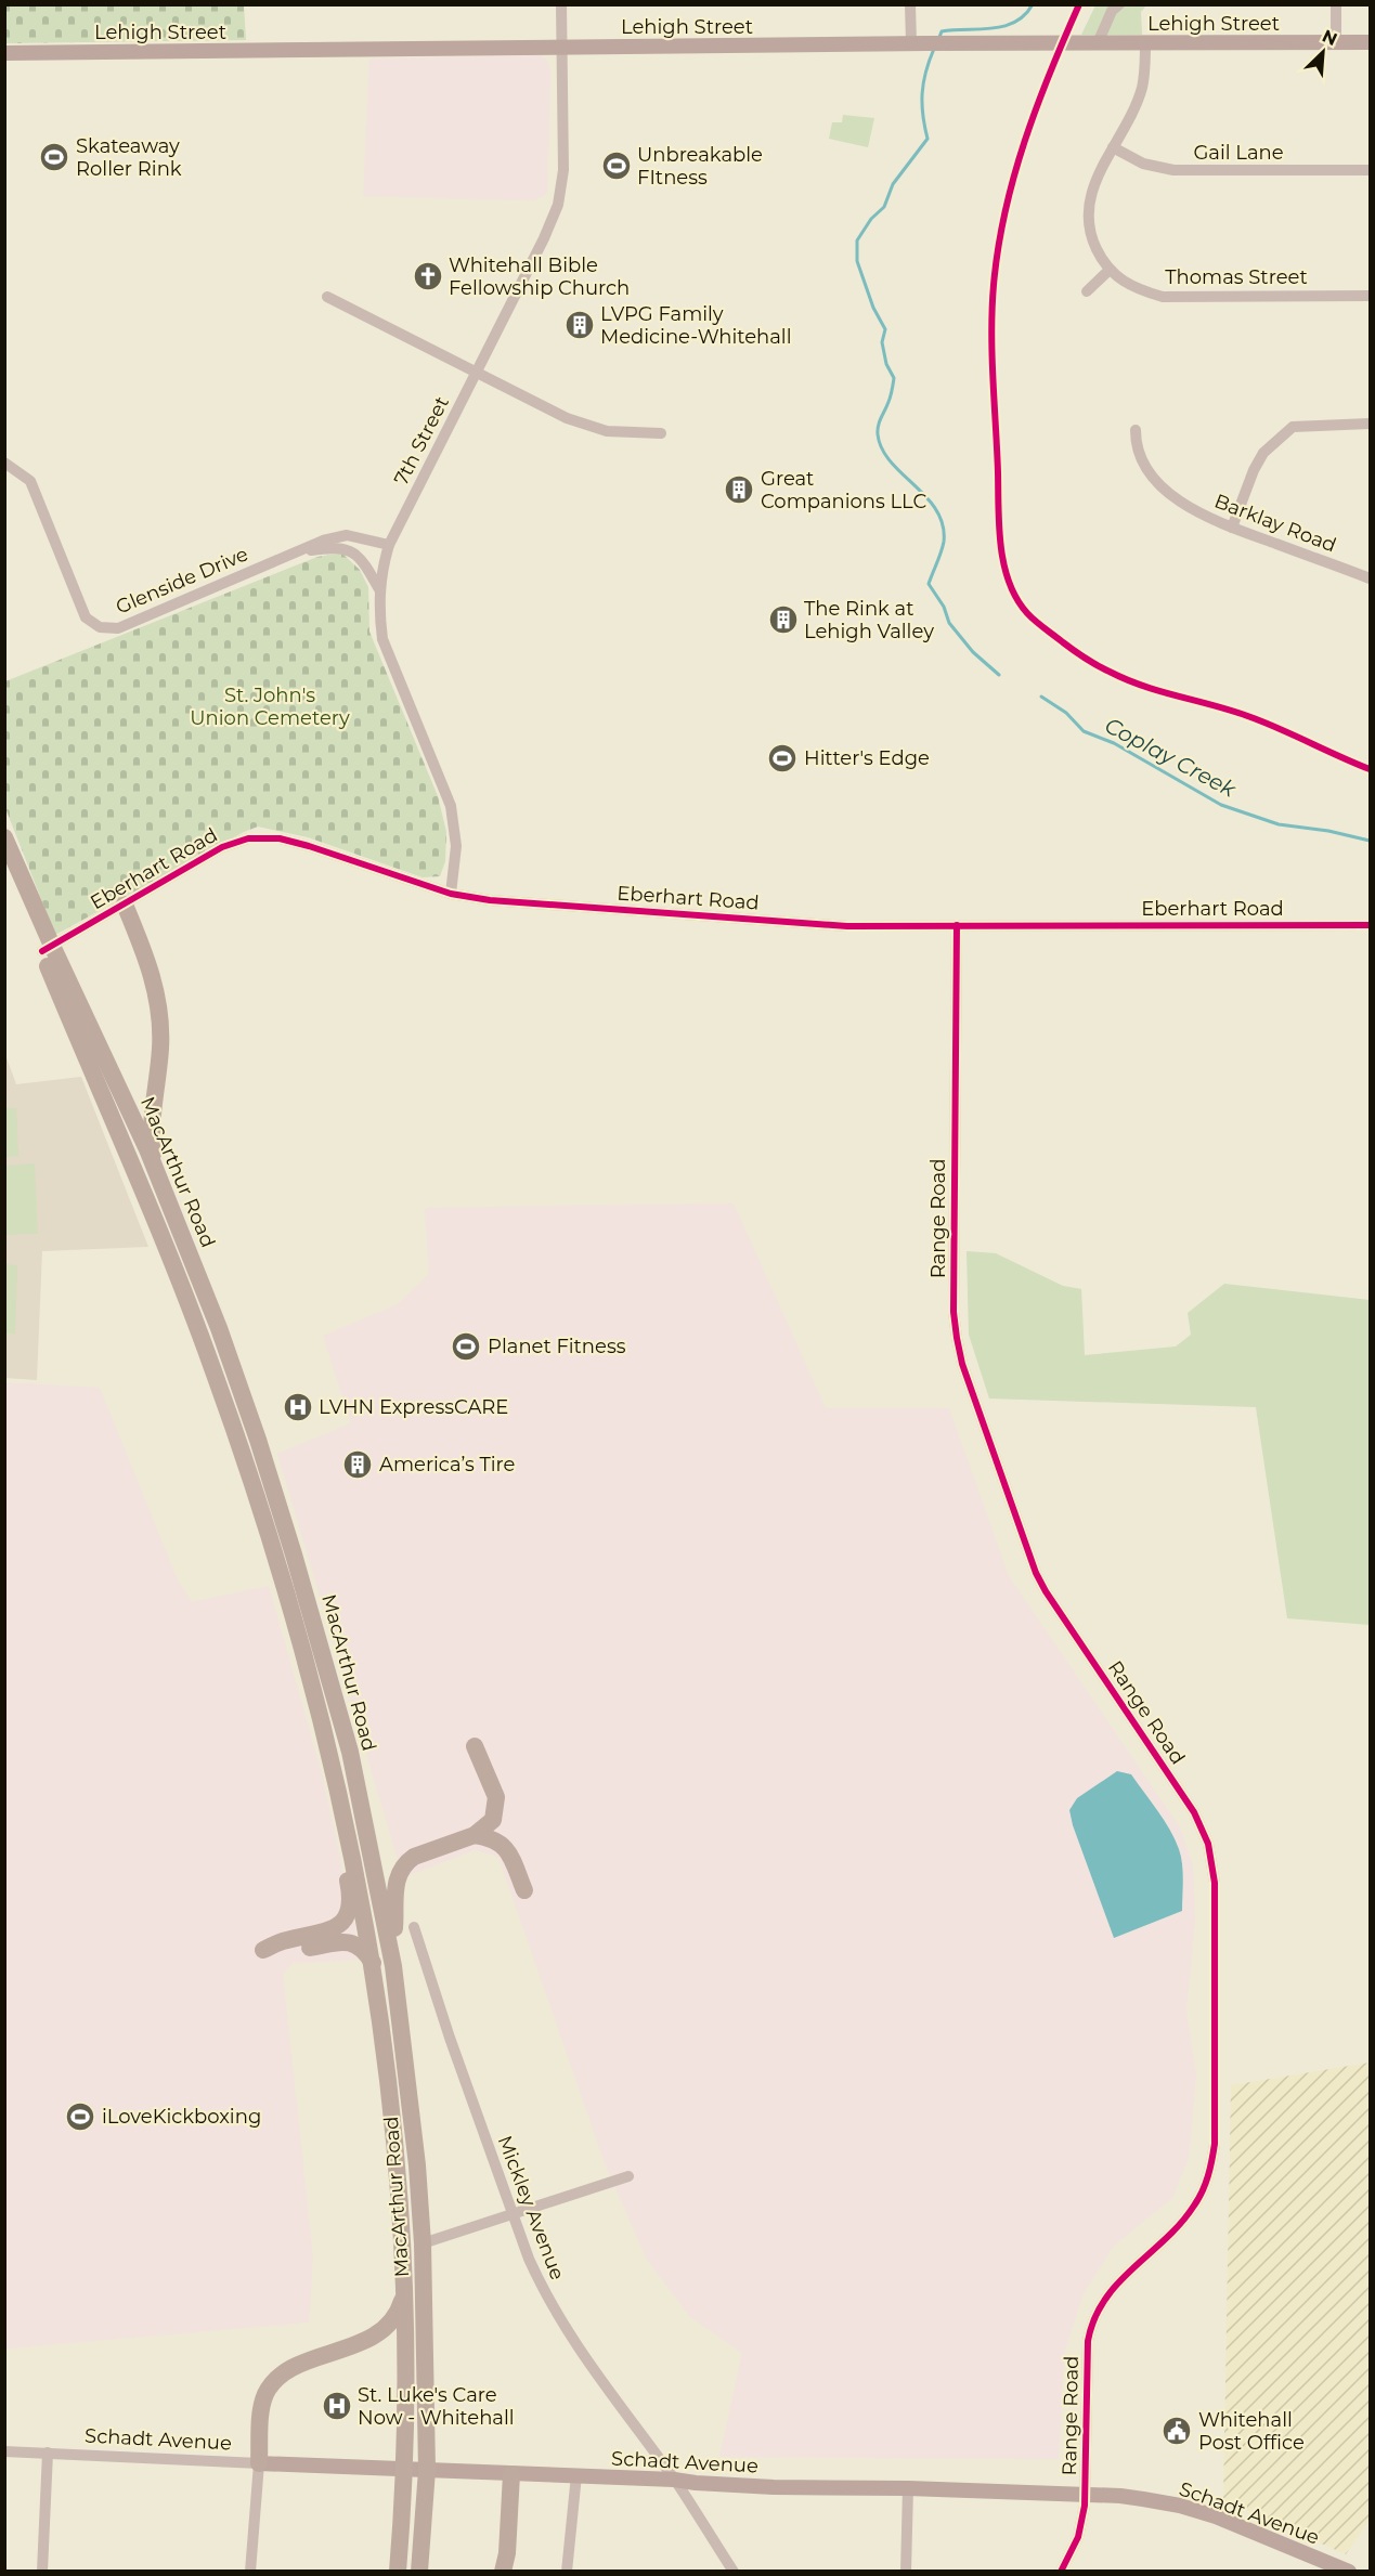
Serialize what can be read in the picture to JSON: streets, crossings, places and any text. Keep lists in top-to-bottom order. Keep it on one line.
{"streets":{"highway":["MacArthur Road"],"main road":["Lehigh Street","Schadt Avenue"],"street":["Gail Lane","Thomas Street","7th Street","Barklay Road","Glenside Drive","Eberhart Road","Range Road","Mickley Avenue"]},"crossings":[["Lehigh Street","7th Street"],["7th Street","Glenside Drive"],["7th Street","Eberhart Road"],["Eberhart Road","MacArthur Road"],["Eberhart Road","Range Road"],["MacArthur Road","Schadt Avenue"],["Range Road","Schadt Avenue"],["Mickley Avenue","Schadt Avenue"]],"water":["Coplay Creek"],"parks":["St. John's Union Cemetery"],"places":{"sports":["Skateaway Roller Rink","Unbreakable FItness","Hitter's Edge","Planet Fitness","iLoveKickboxing"],"church":["Whitehall Bible Fellowship Church"],"building":["LVPG Family Medicine-Whitehall","Great Companions LLC","The Rink at Lehigh Valley","America’s Tire"],"hospital":["LVHN ExpressCARE","St. Luke's Care Now - Whitehall"],"public building":["Whitehall Post Office"]},"north":"top right"}
